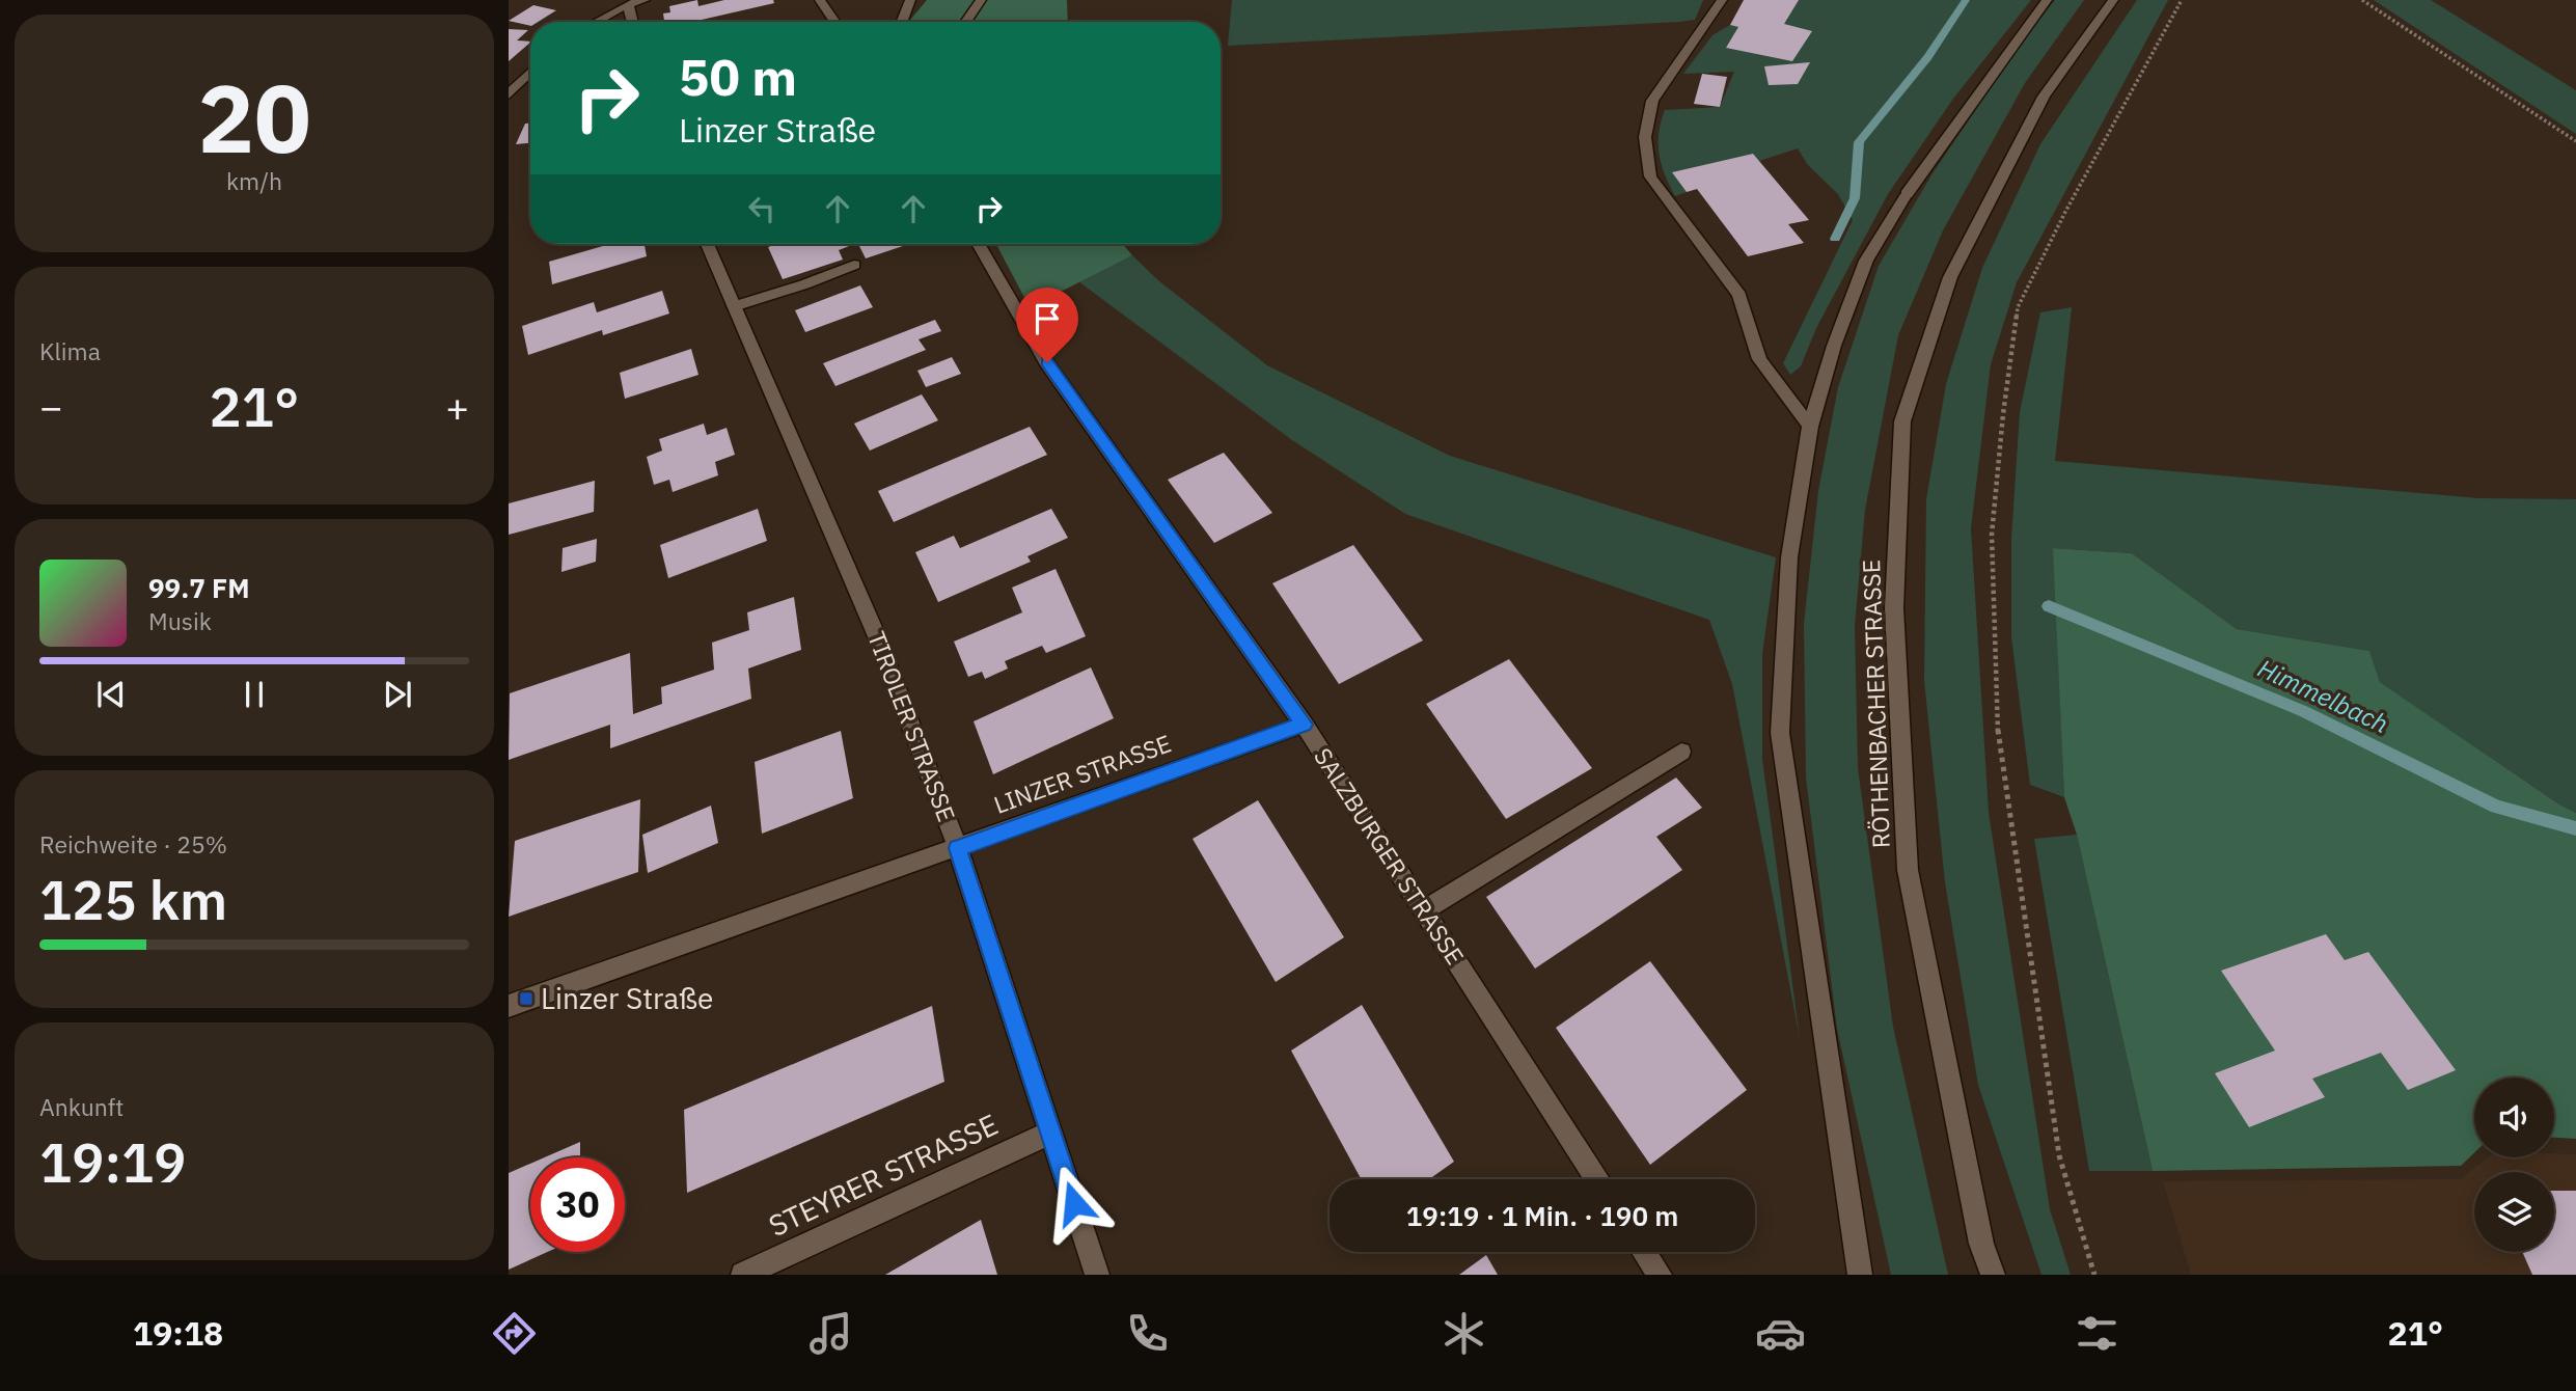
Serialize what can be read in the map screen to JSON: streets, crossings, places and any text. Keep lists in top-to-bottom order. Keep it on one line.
{"streets":{"street":["RÖTHENBACHER STRASSE","TIROLER STRASSE","LINZER STRASSE","SALZBURGER STRASSE","STEYRER STRASSE"]},"crossings":[["TIROLER STRASSE","LINZER STRASSE"],["TIROLER STRASSE","STEYRER STRASSE"],["LINZER STRASSE","SALZBURGER STRASSE"]],"water":["Himmelbach"],"places":{"transit":["Linzer Straße"]},"page":{"tile":[["20","km/h"],"Klima",["Reichweite · 25%","125 km"],["Ankunft","19:19"]],"turn":["50 m","Linzer Straße"],"heat":["−","21°","+"],"song":["99.7 FM","Musik"],"limit":"30","trip":"19:19 · 1 Min. · 190 m","tabs":["19:18","21°"]}}
